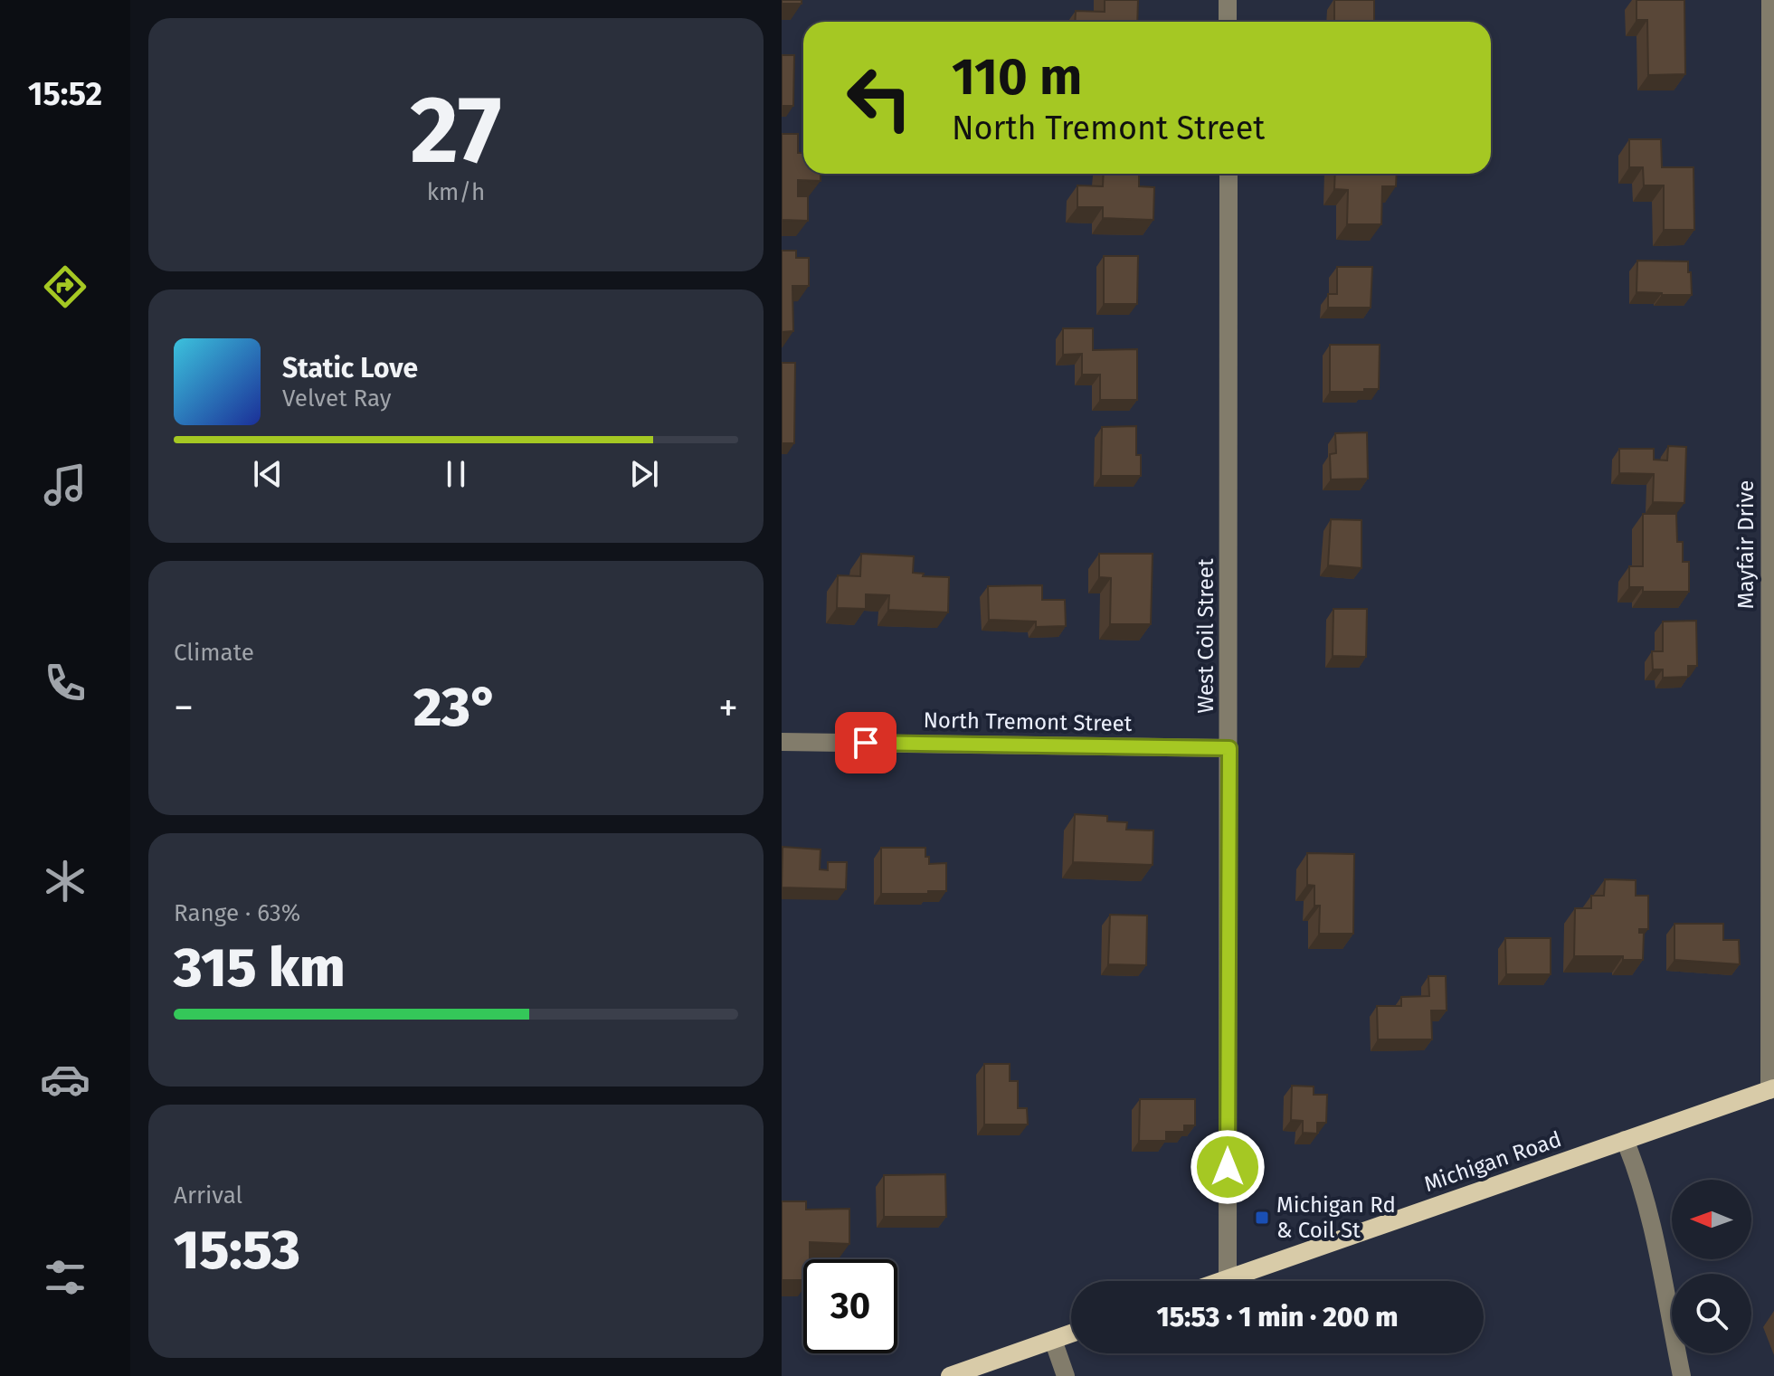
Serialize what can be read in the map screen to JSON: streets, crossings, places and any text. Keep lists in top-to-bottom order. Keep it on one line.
{"streets":{"main road":["Michigan Road"],"street":["Mayfair Drive","West Coil Street","North Tremont Street"]},"crossings":[["Mayfair Drive","Michigan Road"],["West Coil Street","North Tremont Street"],["West Coil Street","Michigan Road"]],"places":{"transit":["Michigan Rd & Coil St"]},"north":"left","page":{"tabs":"15:52","tile":[["27","km/h"],"Climate",["Range · 63%","315 km"],["Arrival","15:53"]],"turn":["110 m","North Tremont Street"],"song":["Static Love","Velvet Ray"],"heat":["−","23°","+"],"limit":"30","trip":"15:53 · 1 min · 200 m"}}
